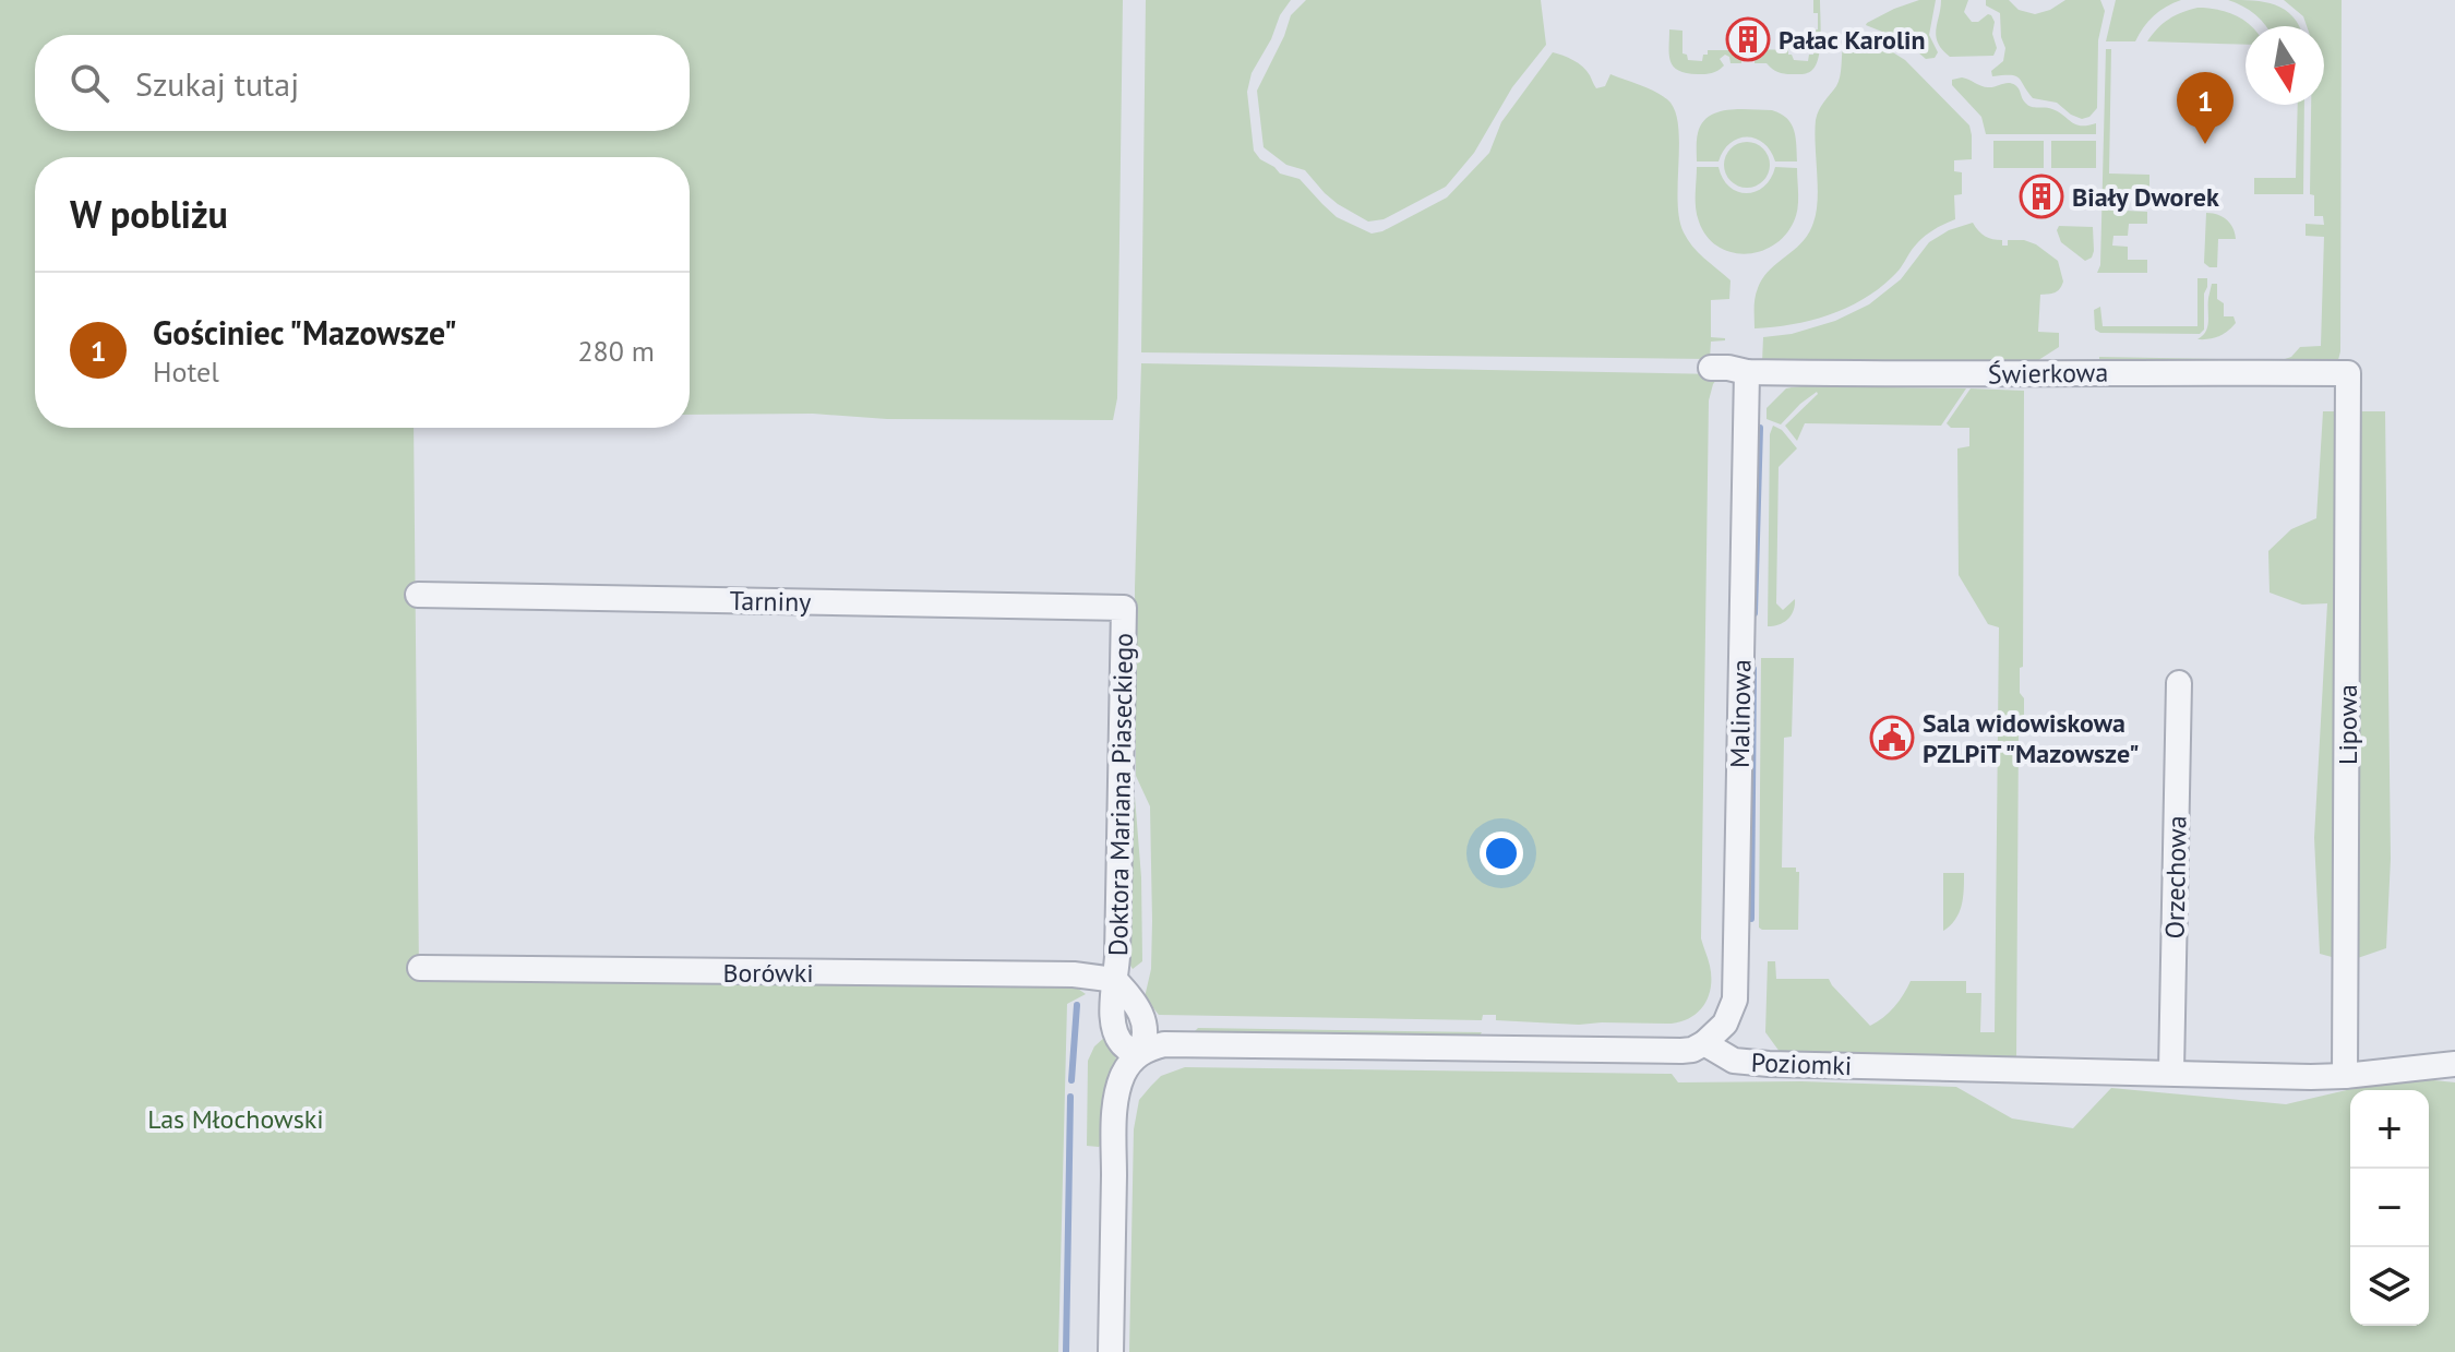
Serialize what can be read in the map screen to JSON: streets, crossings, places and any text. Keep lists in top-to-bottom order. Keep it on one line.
{"streets":{"street":["Świerkowa","Tarniny","Malinowa","Lipowa","Doktora Mariana Piaseckiego","Orzechowa","Borówki","Poziomki"]},"crossings":[["Świerkowa","Malinowa"],["Świerkowa","Lipowa"],["Tarniny","Doktora Mariana Piaseckiego"],["Malinowa","Poziomki"],["Lipowa","Poziomki"],["Doktora Mariana Piaseckiego","Borówki"],["Orzechowa","Poziomki"]],"parks":["Las Młochowski"],"places":{"building":["Pałac Karolin","Biały Dworek"],"public building":["Sala widowiskowa PZLPiT \"Mazowsze\""]},"north":"bottom","page":{"search":"Szukaj tutaj","pins":"1","heading":"W pobliżu","list":[{"mark":"1","name":"Gościniec \"Mazowsze\"","note":"Hotel","value":"280 m"}],"map_buttons":["+","−"]}}
